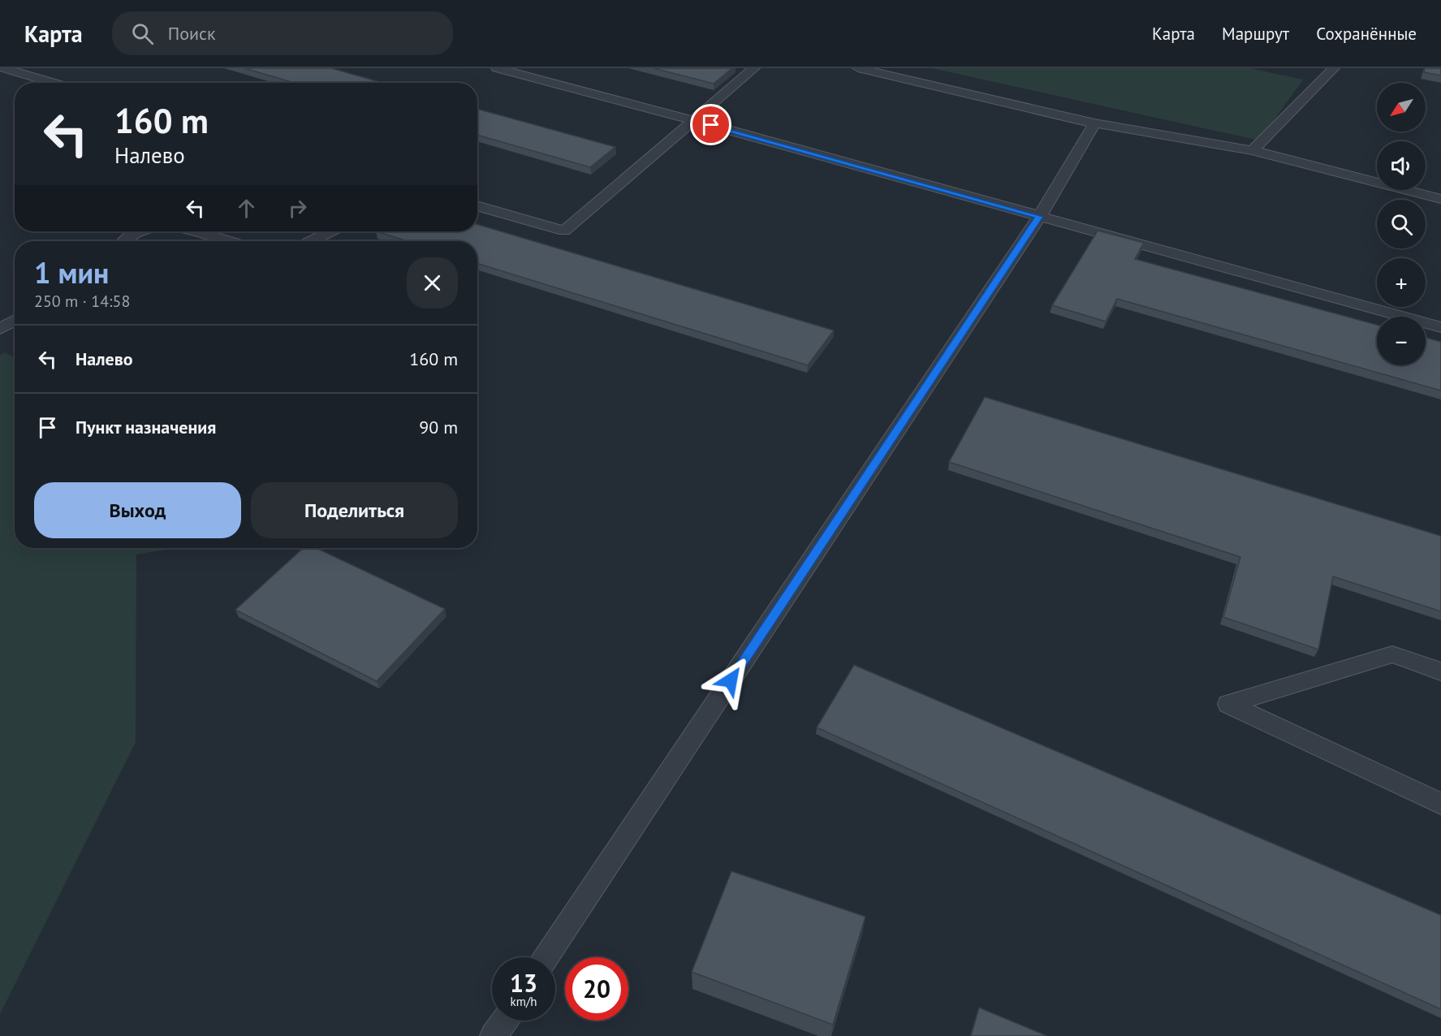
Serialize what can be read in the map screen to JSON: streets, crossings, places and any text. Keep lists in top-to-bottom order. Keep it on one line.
{"north":"bottom left","page":{"header":"Карта","search":"Поиск","nav":["Карта","Маршрут","Сохранённые"],"map_buttons":["+","−"],"turn":["160 m","Налево"],"heading":["1 мин","250 m · 14:58"],"list":[{"name":"Налево","value":"160 m"},{"name":"Пункт назначения","value":"90 m"}],"buttons":["Выход","Поделиться"],"speed":"13 km/h","limit":"20"}}
